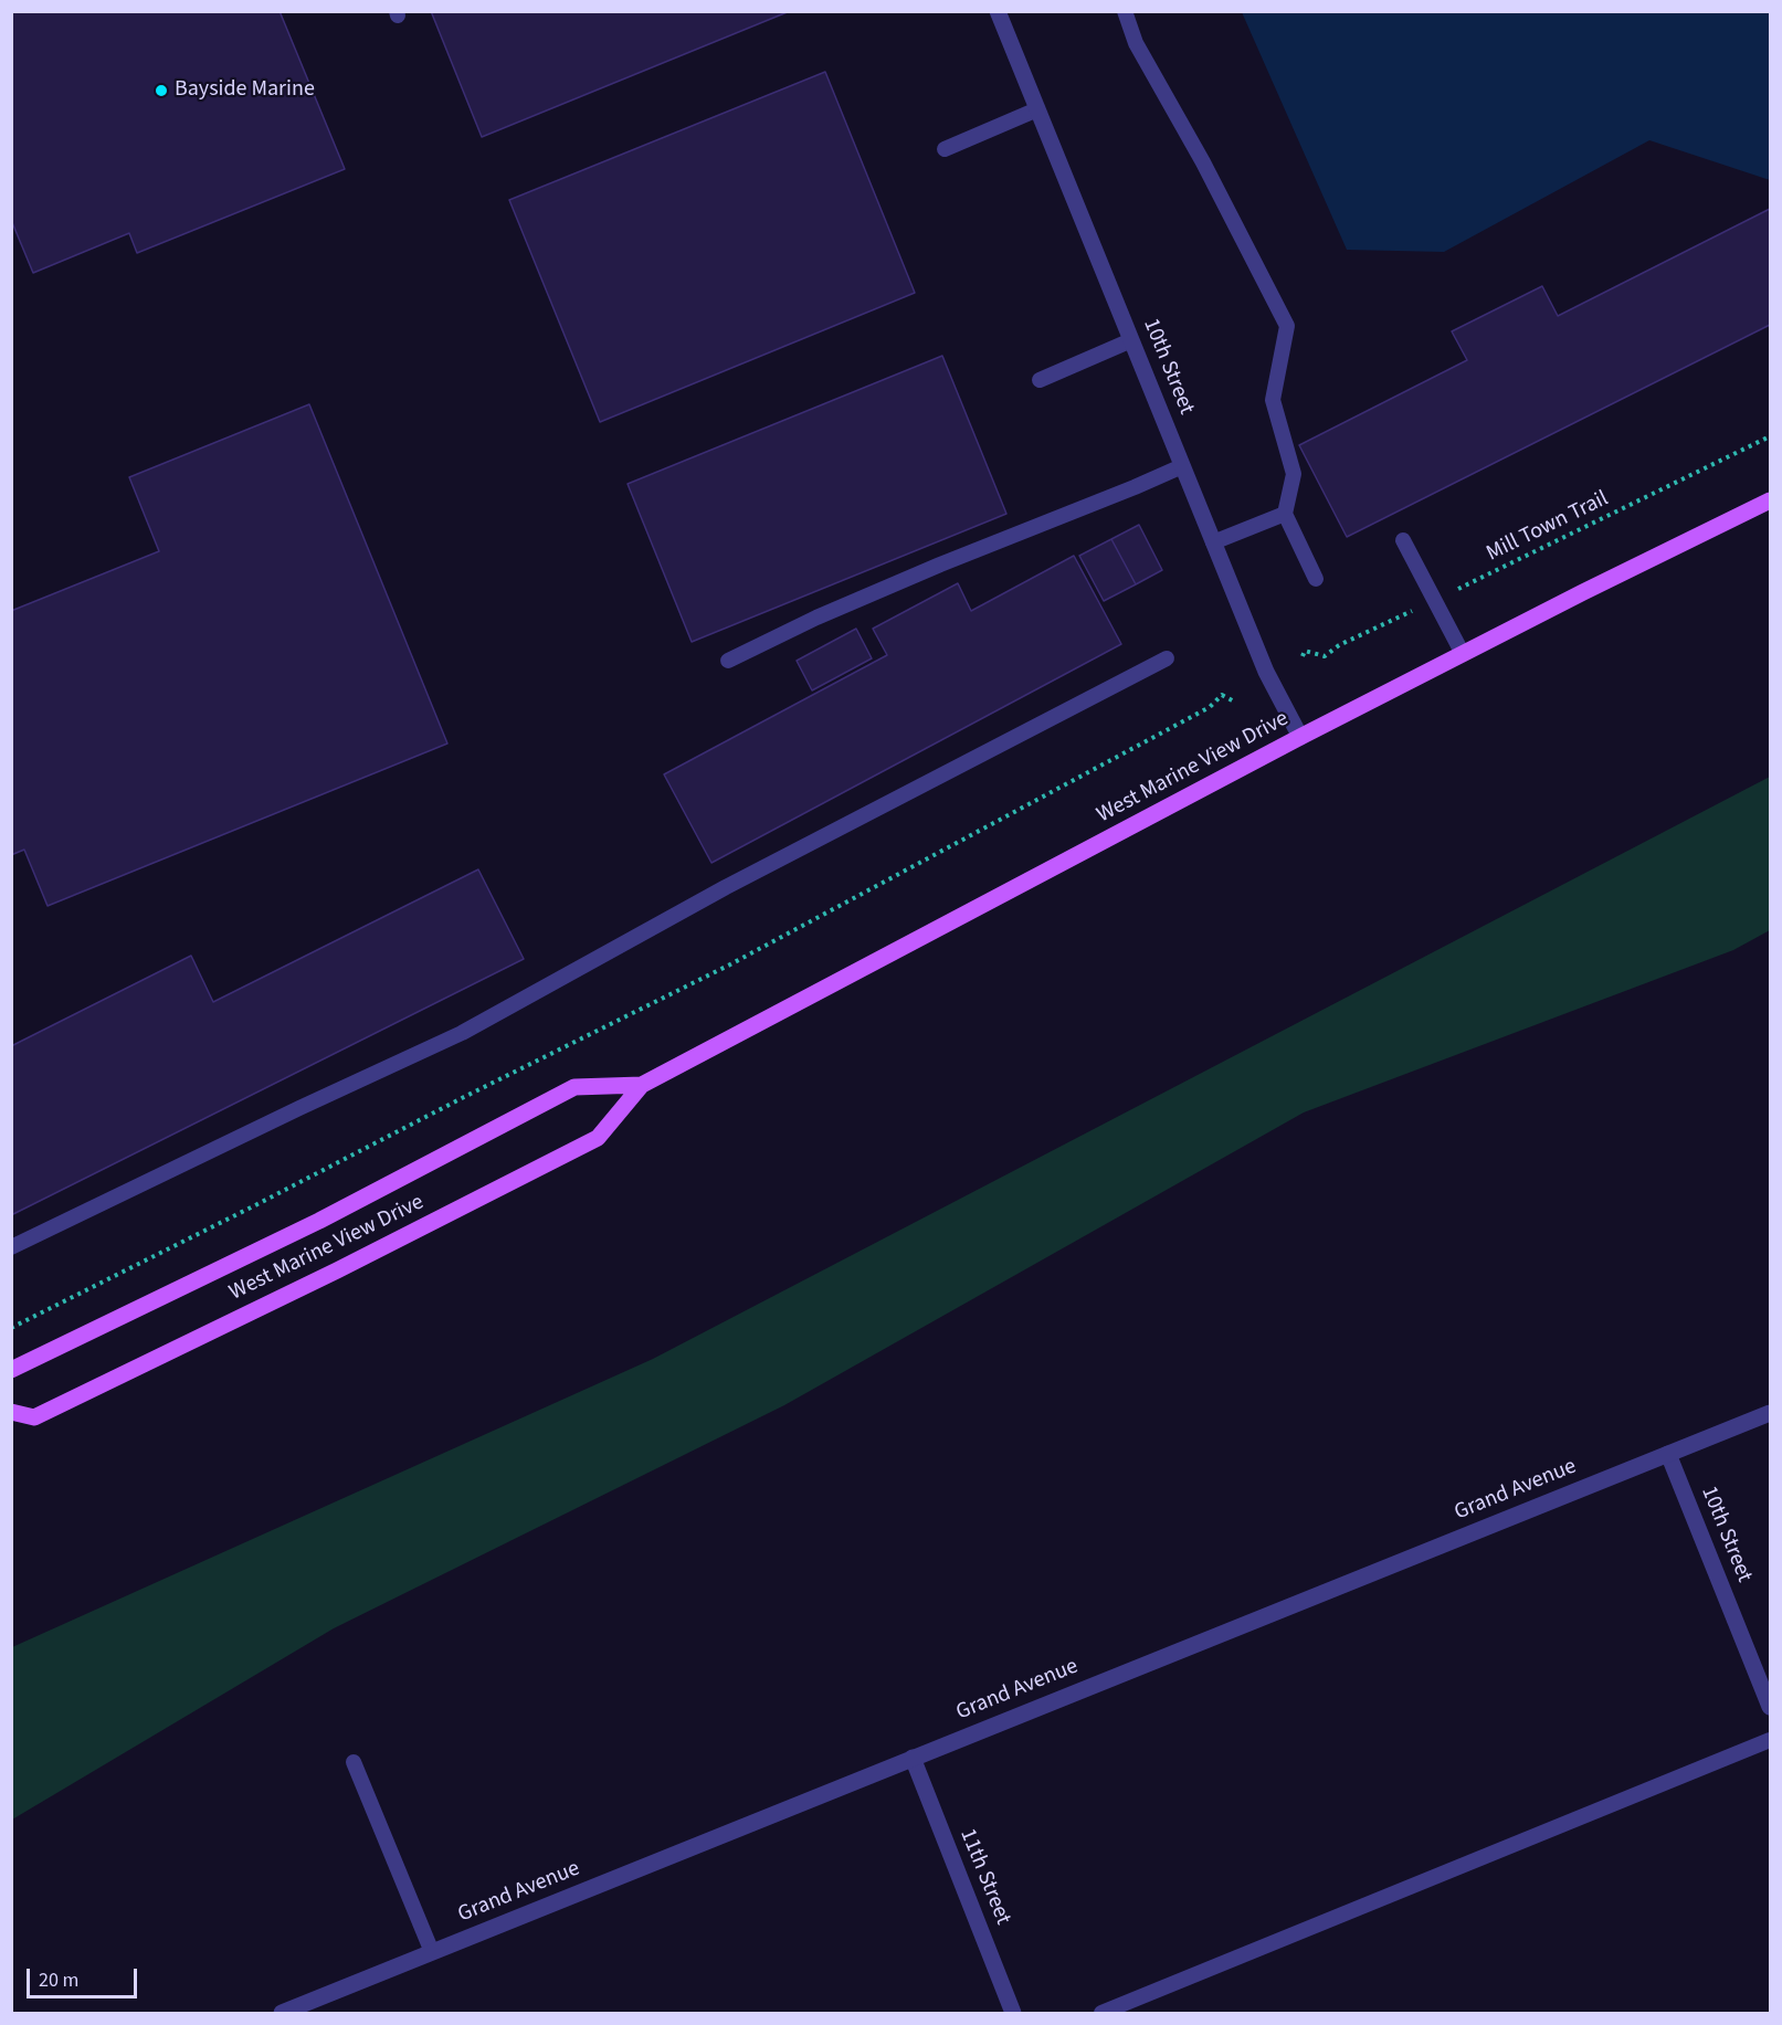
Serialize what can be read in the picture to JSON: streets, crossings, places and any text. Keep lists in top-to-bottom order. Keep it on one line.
{"streets":{"main road":["West Marine View Drive"],"street":["10th Street","Grand Avenue","11th Street"],"path":["Mill Town Trail"]},"crossings":[["10th Street","West Marine View Drive"],["10th Street","Grand Avenue"],["Grand Avenue","11th Street"]],"places":["Bayside Marine"],"scale_bar":"20 m"}
